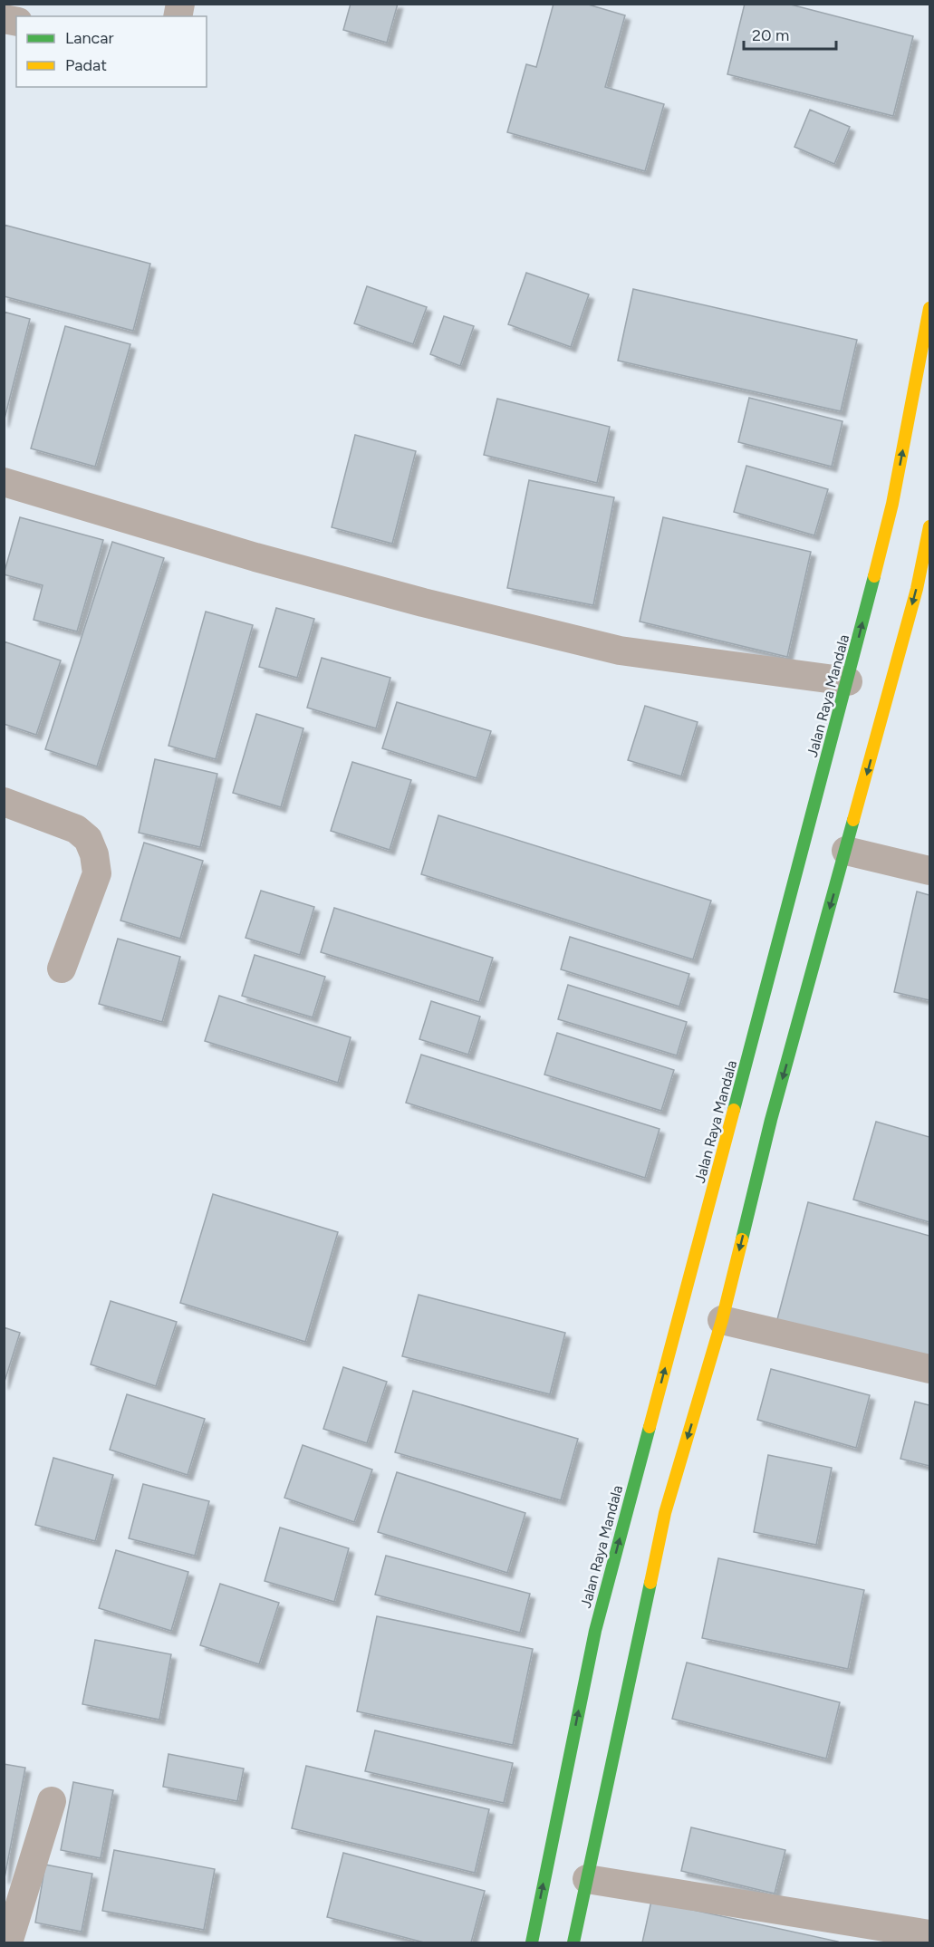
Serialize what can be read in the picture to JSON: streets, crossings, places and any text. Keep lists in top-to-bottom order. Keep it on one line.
{"streets":{"highway":["Jalan Raya Mandala"]},"legend":["Lancar","Padat"],"scale_bar":"20 m"}
